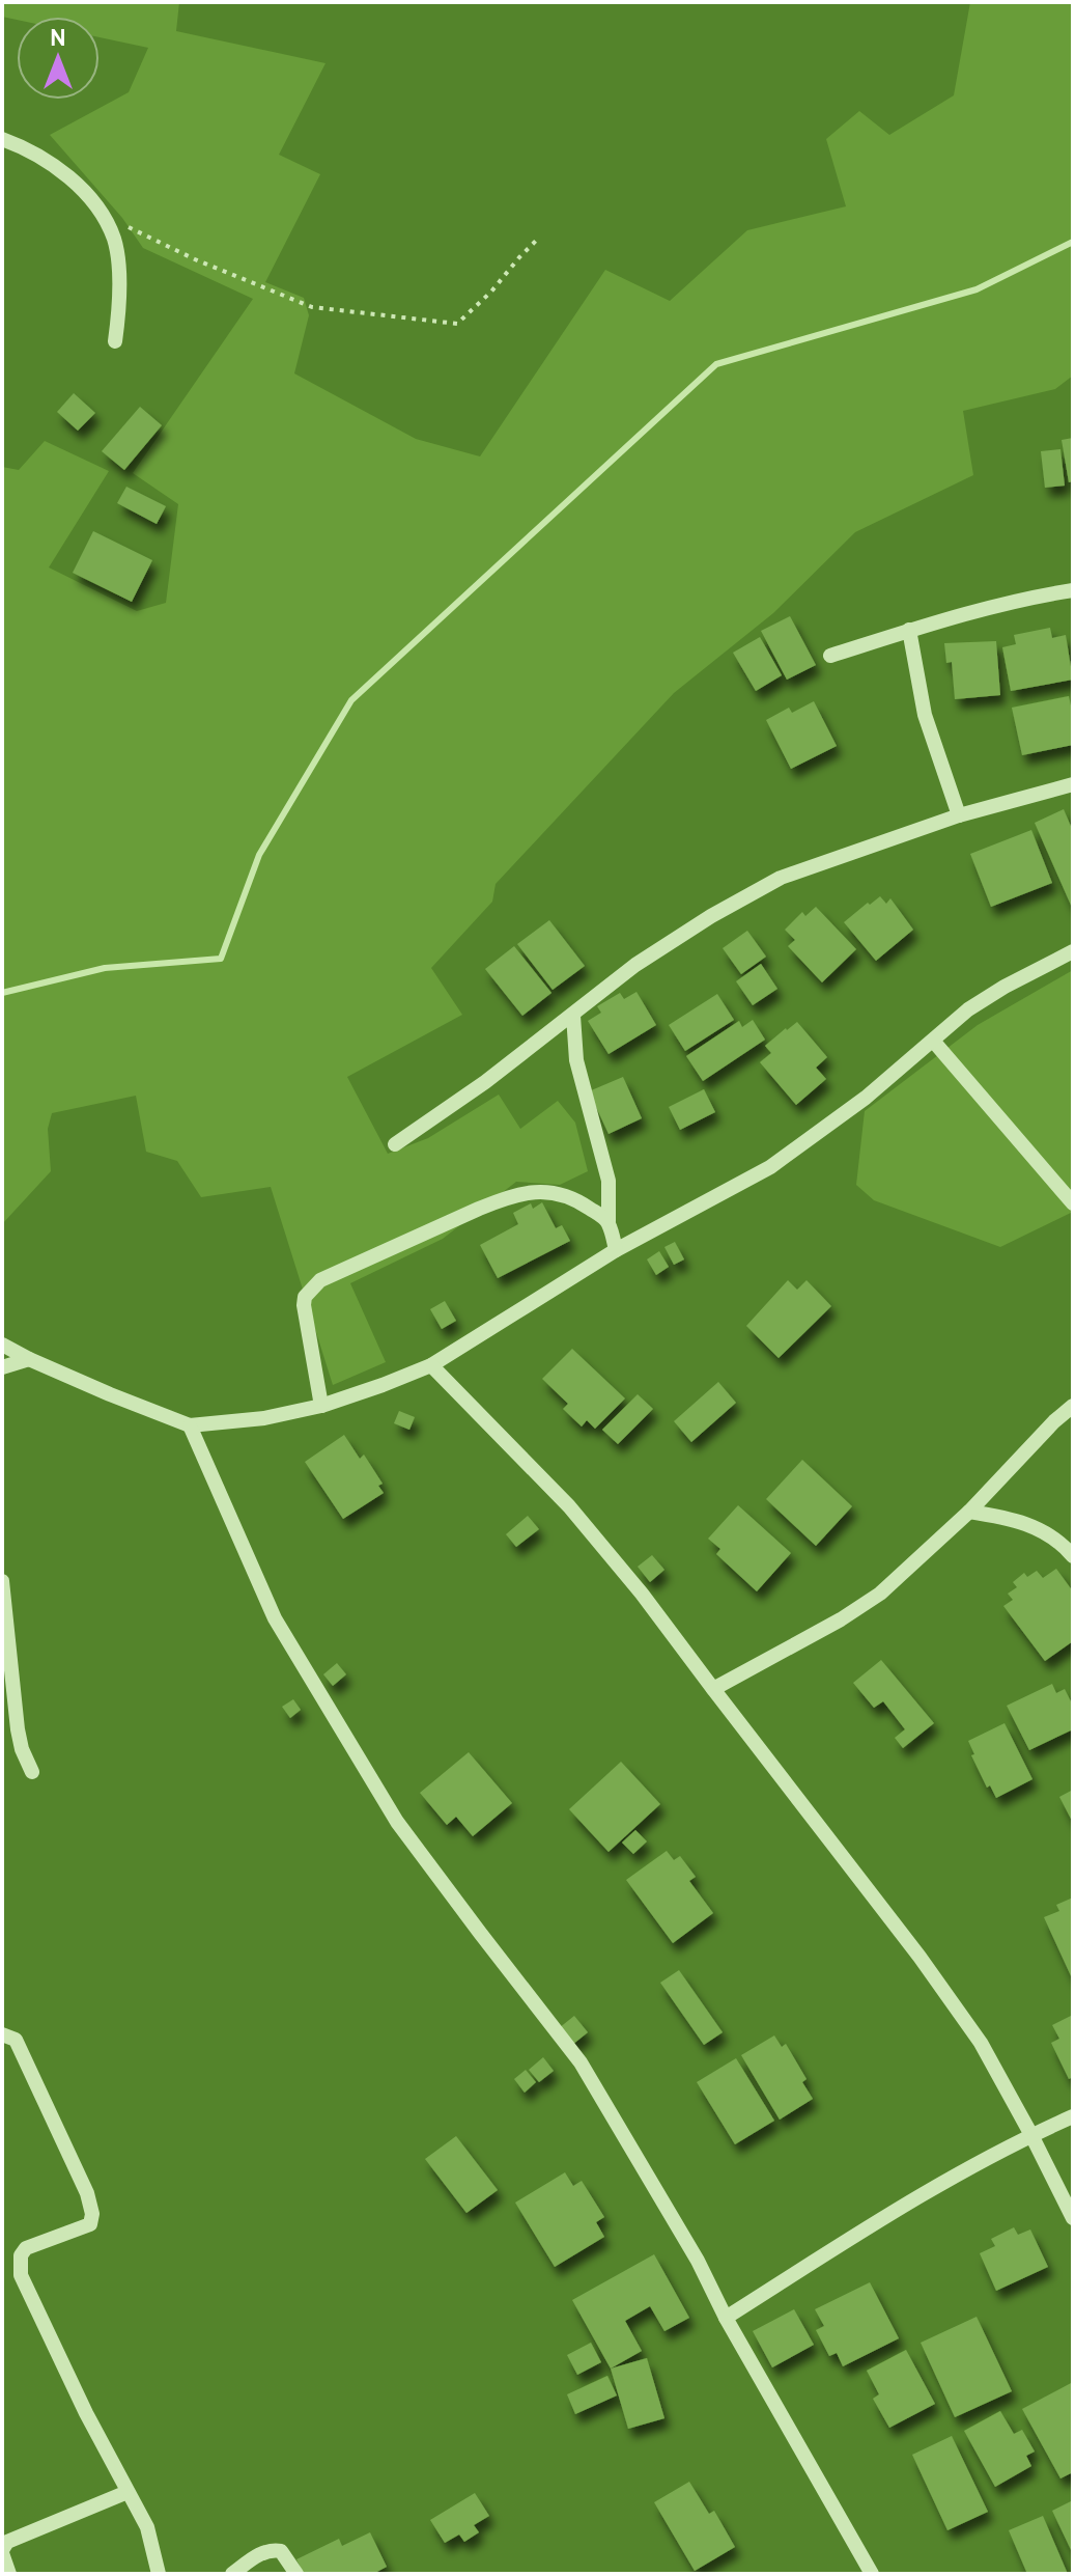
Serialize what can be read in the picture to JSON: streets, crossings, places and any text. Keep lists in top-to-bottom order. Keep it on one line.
{"north":"top"}
